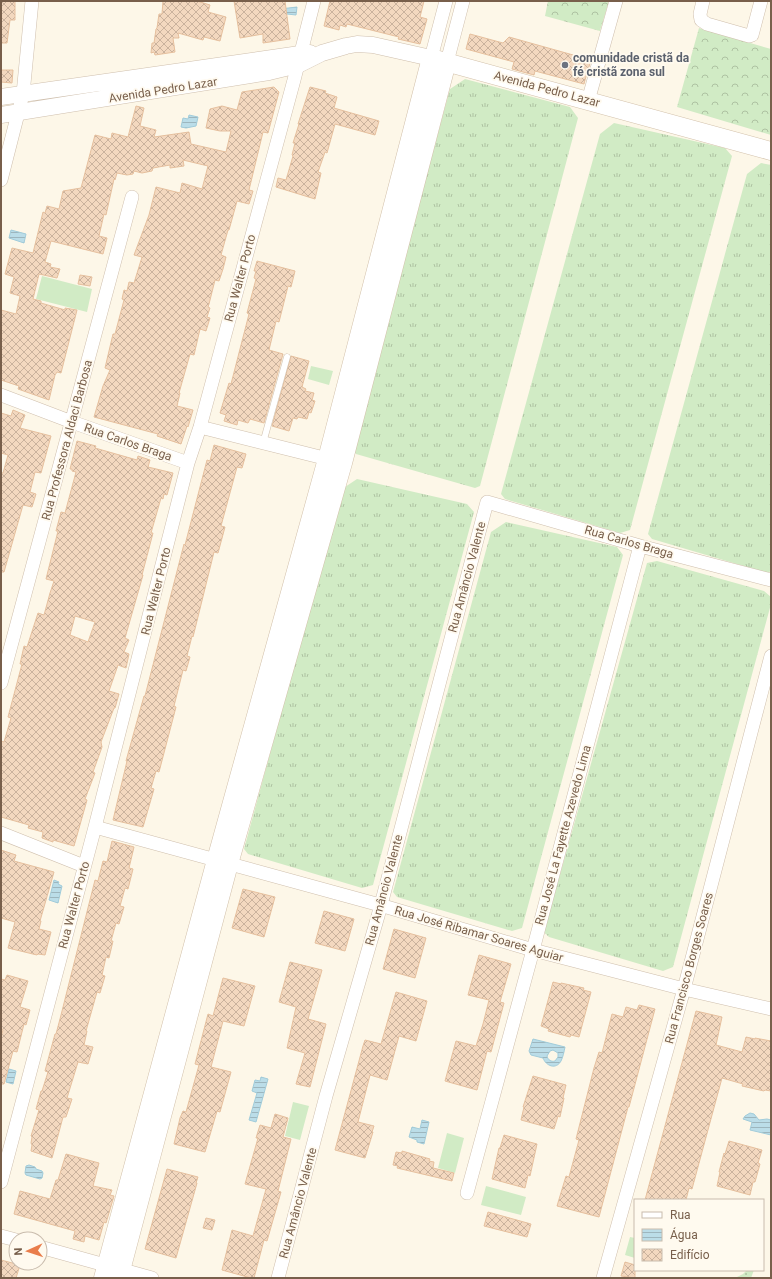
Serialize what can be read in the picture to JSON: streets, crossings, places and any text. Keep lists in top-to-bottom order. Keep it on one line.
{"streets":{"main road":["Avenida Pedro Lazar"],"street":["Rua Walter Porto","Rua Professora Aldaci Barbosa","Rua Carlos Braga","Rua Amâncio Valente","Rua José La Fayette Azevedo Lima","Rua José Ribamar Soares Aguiar","Rua Francisco Borges Soares"]},"crossings":[["Avenida Pedro Lazar","Rua Walter Porto"],["Rua Walter Porto","Rua Carlos Braga"],["Rua Walter Porto","Rua José Ribamar Soares Aguiar"],["Rua Professora Aldaci Barbosa","Rua Carlos Braga"],["Rua Carlos Braga","Rua Amâncio Valente"],["Rua Carlos Braga","Rua José La Fayette Azevedo Lima"],["Rua Amâncio Valente","Rua José Ribamar Soares Aguiar"],["Rua José La Fayette Azevedo Lima","Rua José Ribamar Soares Aguiar"],["Rua José Ribamar Soares Aguiar","Rua Francisco Borges Soares"]],"places":["comunidade cristã da fé cristã zona sul"],"legend":["Rua","Água","Edifício"],"north":"left"}
